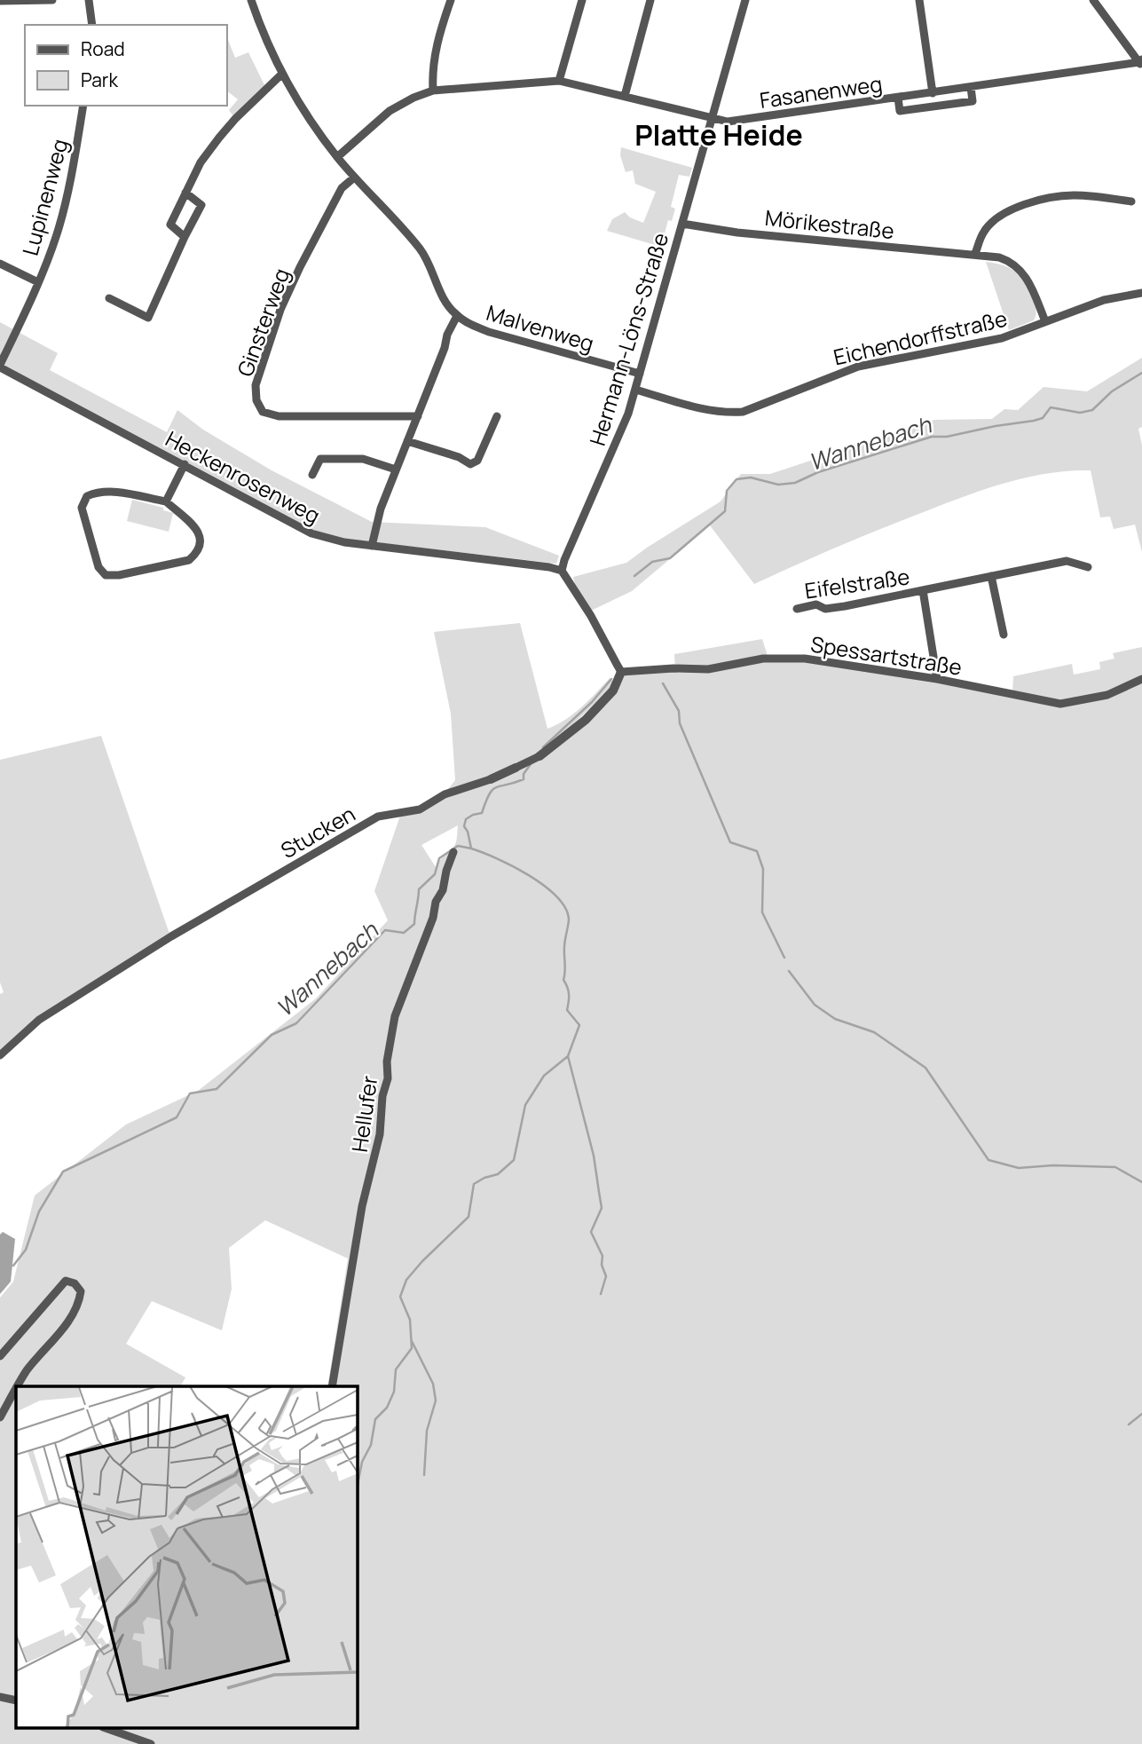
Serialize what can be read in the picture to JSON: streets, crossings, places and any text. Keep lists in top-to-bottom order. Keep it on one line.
{"streets":{"street":["Fasanenweg","Lupinenweg","Mörikestraße","Ginsterweg","Malvenweg","Eichendorffstraße","Hermann-Löns-Straße","Heckenrosenweg","Eifelstraße","Spessartstraße","Stucken","Hellufer"]},"crossings":[["Fasanenweg","Malvenweg"],["Fasanenweg","Hermann-Löns-Straße"],["Lupinenweg","Heckenrosenweg"],["Mörikestraße","Eichendorffstraße"],["Mörikestraße","Hermann-Löns-Straße"],["Ginsterweg","Malvenweg"],["Malvenweg","Hermann-Löns-Straße"],["Eichendorffstraße","Hermann-Löns-Straße"],["Hermann-Löns-Straße","Heckenrosenweg"],["Eifelstraße","Spessartstraße"]],"districts":["Platte Heide"],"water":["Wannebach"],"legend":["Road","Park"]}
